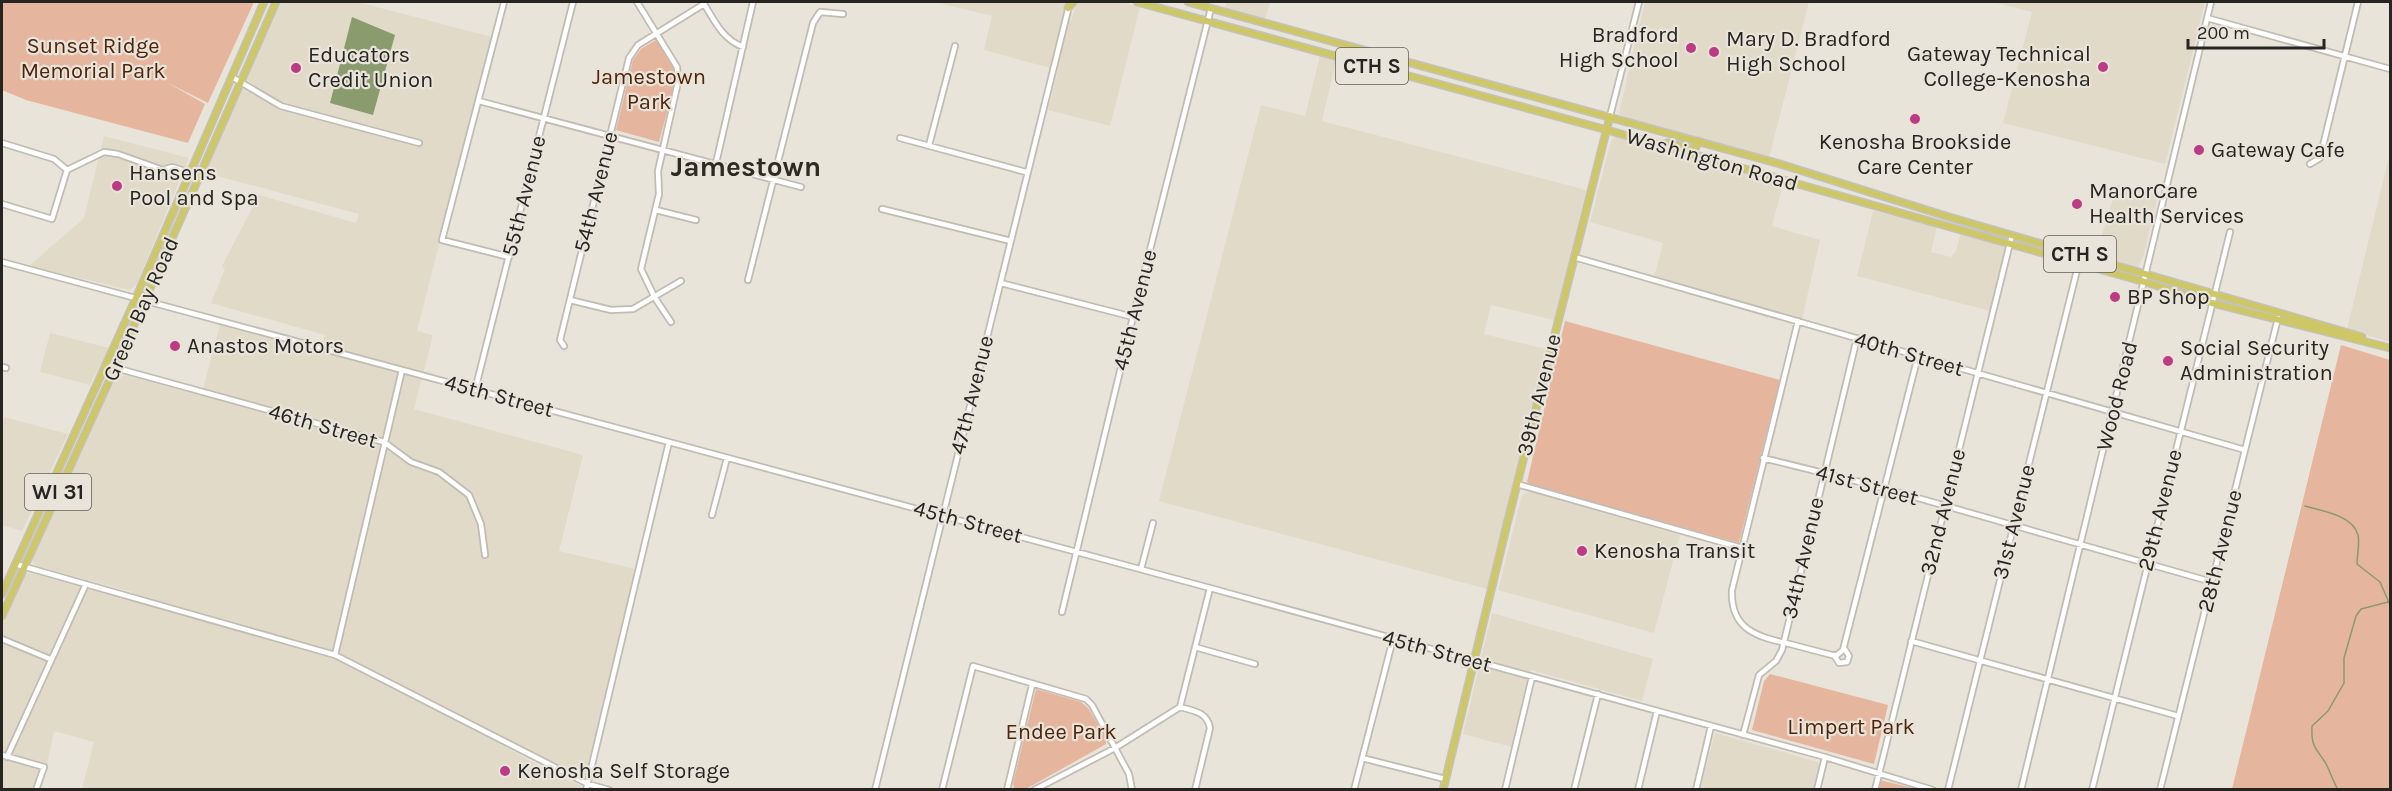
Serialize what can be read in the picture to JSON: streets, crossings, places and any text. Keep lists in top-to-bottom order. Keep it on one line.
{"streets":{"main road":["CTH S","Washington Road","Green Bay Road","39th Avenue","WI 31"],"street":["54th Avenue","55th Avenue","45th Avenue","40th Street","47th Avenue","45th Street","Wood Road","46th Street","41st Street","29th Avenue","32nd Avenue","31st Avenue","28th Avenue","34th Avenue"]},"crossings":[["Washington Road","45th Avenue"],["Washington Road","39th Avenue"],["Washington Road","Wood Road"],["Washington Road","29th Avenue"],["Washington Road","32nd Avenue"],["Washington Road","31st Avenue"],["Washington Road","28th Avenue"],["55th Avenue","45th Street"],["Green Bay Road","45th Street"],["Green Bay Road","46th Street"],["45th Avenue","45th Street"],["40th Street","39th Avenue"],["40th Street","Wood Road"],["40th Street","29th Avenue"],["40th Street","32nd Avenue"],["40th Street","31st Avenue"],["40th Street","28th Avenue"],["40th Street","34th Avenue"],["47th Avenue","45th Street"],["39th Avenue","45th Street"],["45th Street","32nd Avenue"],["45th Street","34th Avenue"],["Wood Road","41st Street"],["41st Street","29th Avenue"],["41st Street","32nd Avenue"],["41st Street","31st Avenue"],["41st Street","28th Avenue"],["41st Street","34th Avenue"]],"districts":["Jamestown"],"parks":["Sunset Ridge Memorial Park","Jamestown Park","Limpert Park","Endee Park"],"places":["Bradford High School","Mary D. Bradford High School","Gateway Technical College-Kenosha","Educators Credit Union","Kenosha Brookside Care Center","Gateway Cafe","Hansens Pool and Spa","ManorCare Health Services","BP Shop","Anastos Motors","Social Security Administration","Kenosha Transit","Kenosha Self Storage"],"scale_bar":"200 m"}
